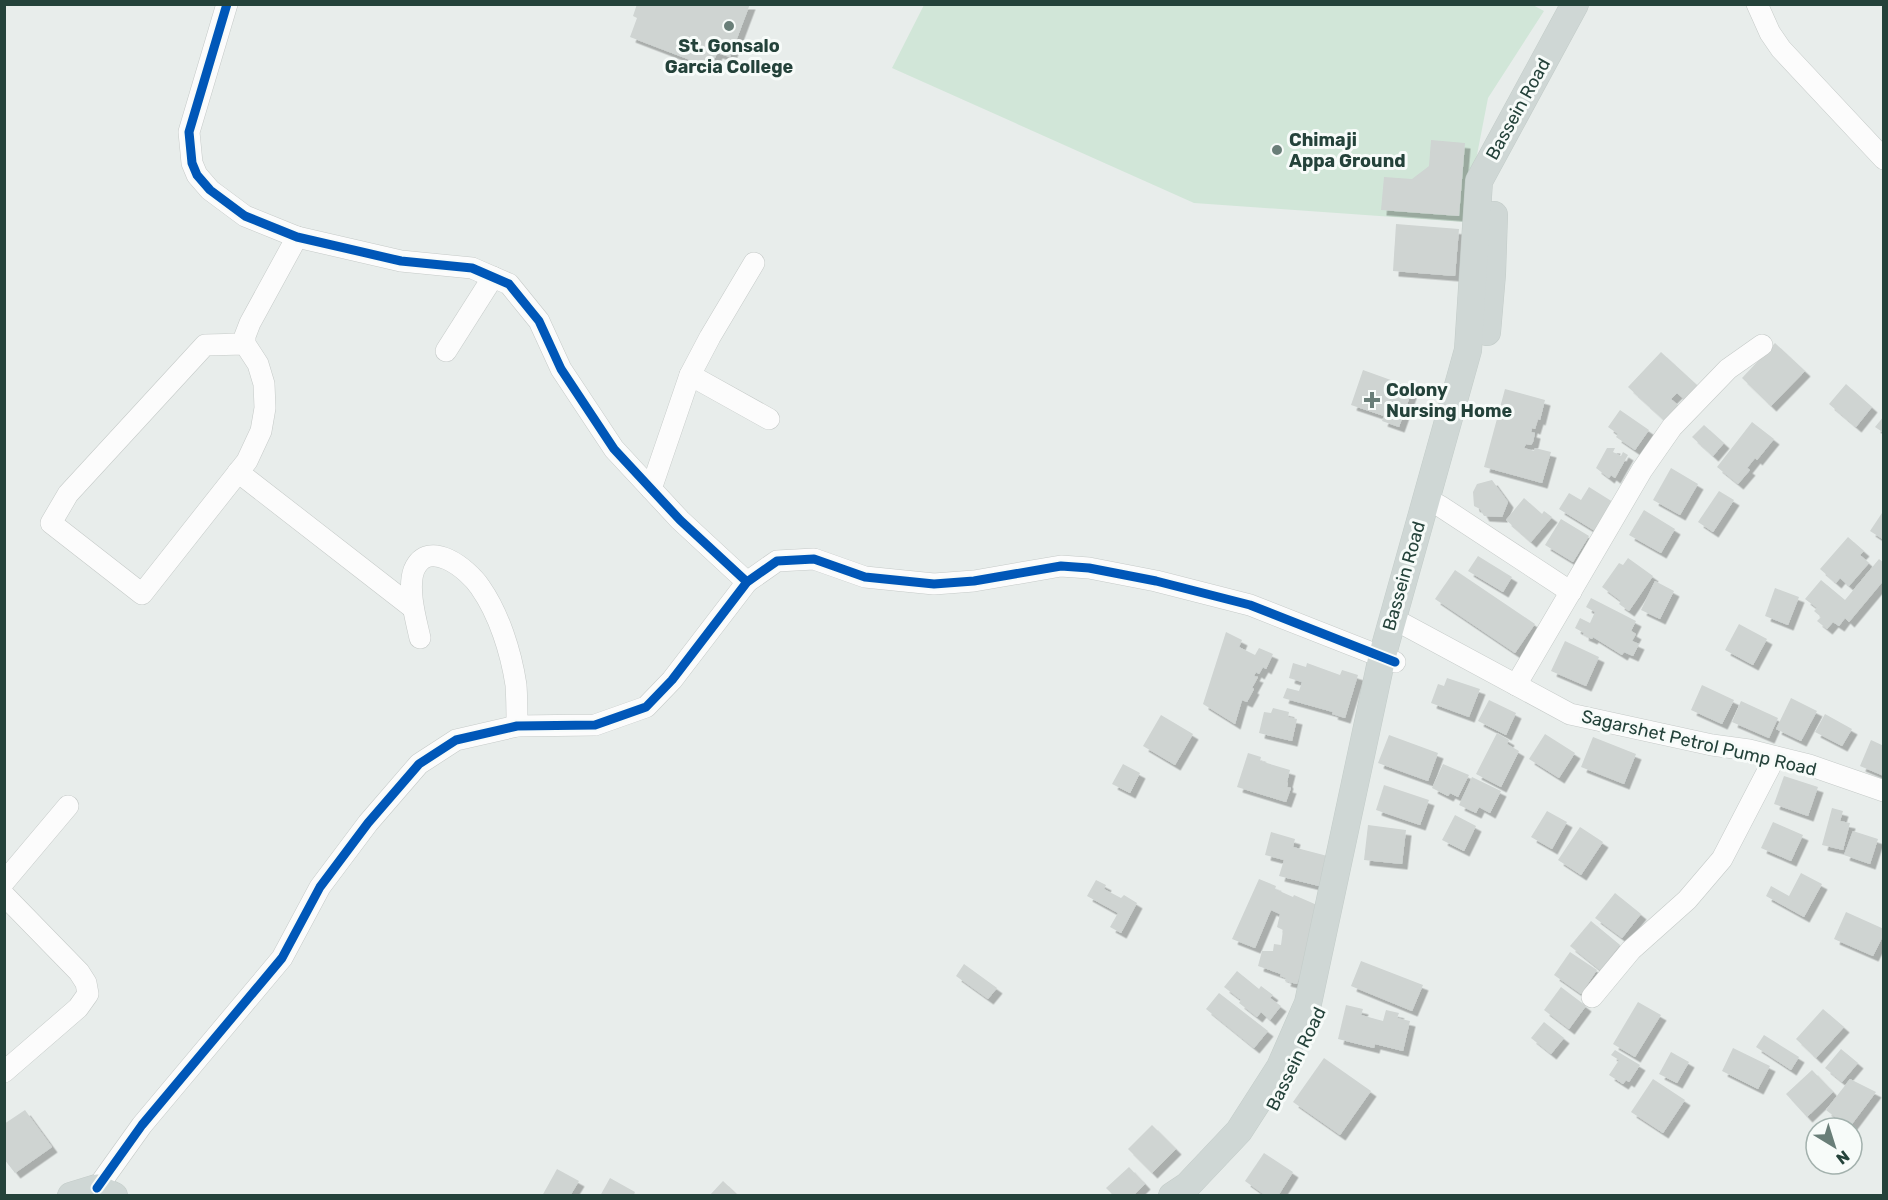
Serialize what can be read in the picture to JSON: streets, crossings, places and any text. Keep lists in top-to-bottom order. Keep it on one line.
{"streets":{"main road":["Bassein Road"],"street":["Sagarshet Petrol Pump Road"]},"crossings":[["Bassein Road","Sagarshet Petrol Pump Road"]],"places":{"other":["St. Gonsalo Garcia College","Chimaji Appa Ground"],"health":["Colony Nursing Home"]},"north":"bottom right"}
